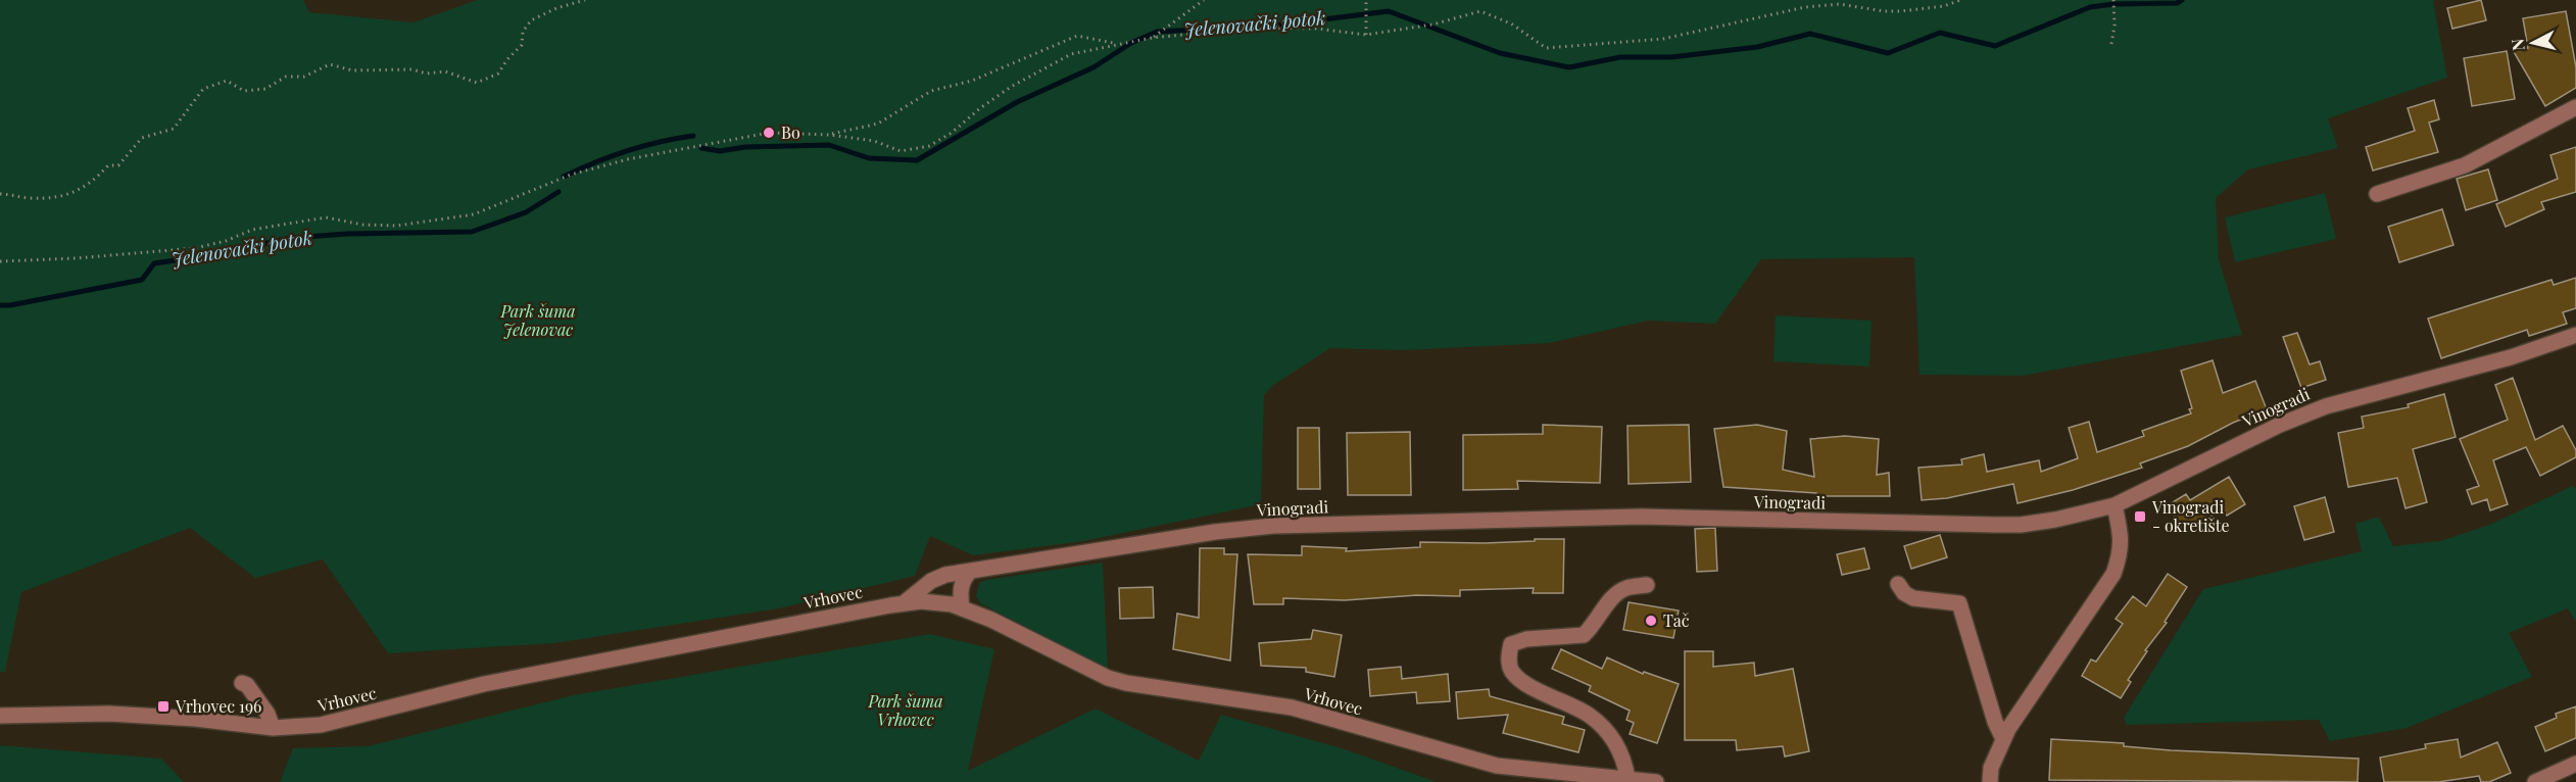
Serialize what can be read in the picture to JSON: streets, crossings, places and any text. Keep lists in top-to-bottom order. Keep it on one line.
{"streets":{"street":["Vinogradi","Vrhovec"]},"crossings":[["Vinogradi","Vrhovec"]],"water":["Jelenovački potok"],"parks":["Park šuma Jelenovac","Park šuma Vrhovec"],"places":{"other":["Bo","Tač"],"transit":["Vinogradi - okretište","Vrhovec 196"]},"north":"left"}
